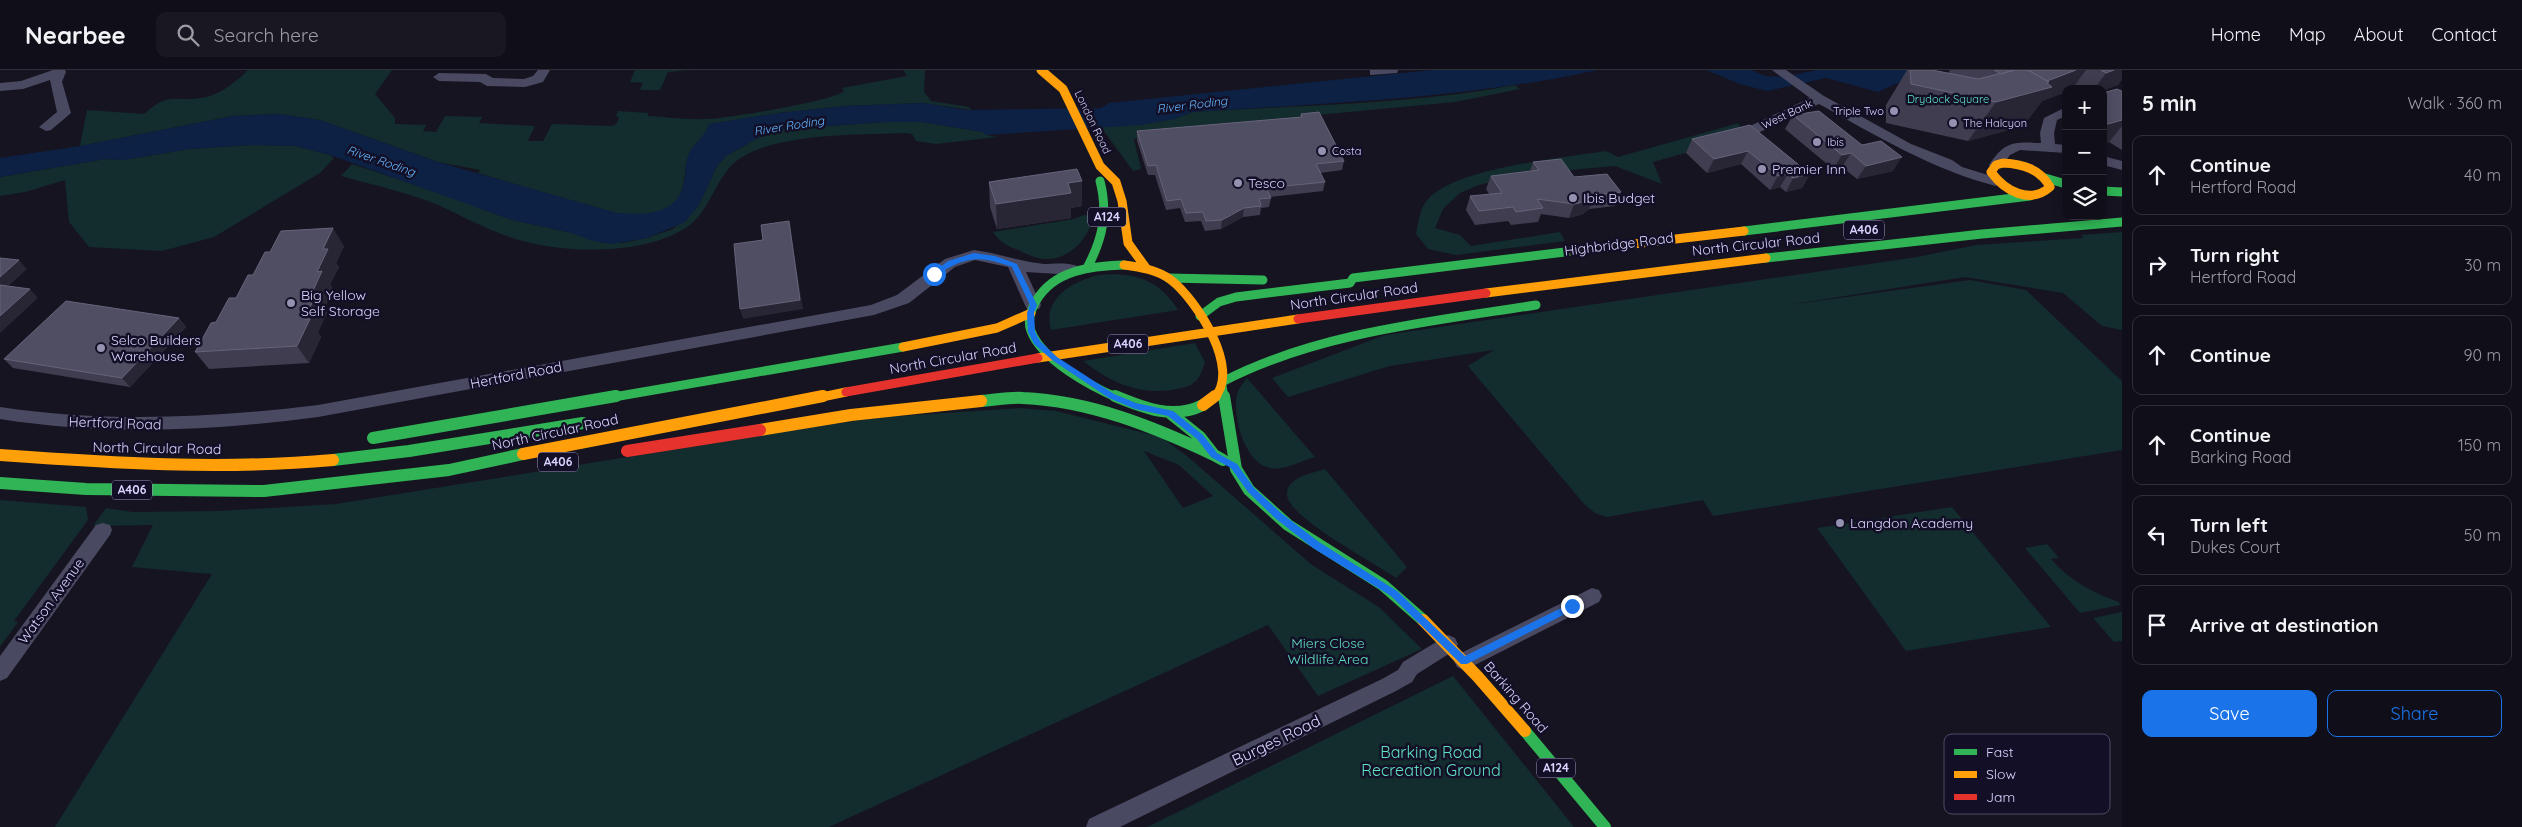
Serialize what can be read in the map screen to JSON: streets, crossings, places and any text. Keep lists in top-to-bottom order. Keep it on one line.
{"streets":{"main road":["London Road","A124","A406","Highbridge Road","North Circular Road","Barking Road"],"street":["West Bank","Hertford Road","Watson Avenue","Burges Road"]},"crossings":[["London Road","A124"],["London Road","Highbridge Road"],["London Road","Hertford Road"],["London Road","Barking Road"],["A124","Highbridge Road"],["A124","Hertford Road"],["A124","Barking Road"],["A406","North Circular Road"],["Highbridge Road","Hertford Road"],["Highbridge Road","Barking Road"],["Hertford Road","Barking Road"],["Barking Road","Burges Road"]],"water":["River Roding"],"parks":["Drydock Square","Miers Close Wildlife Area","Barking Road Recreation Ground"],"places":["Triple Two","The Halcyon","Ibis","Costa","Premier Inn","Tesco","Ibis Budget","Big Yellow Self Storage","Selco Builders Warehouse","Langdon Academy"],"legend":["Fast","Slow","Jam"],"page":{"header":"Nearbee","search":"Search here","nav":["Home","Map","About","Contact"],"heading":["5 min","Walk · 360 m"],"map_buttons":["+","−"],"list":[["Continue","Hertford Road","40 m"],["Turn right","Hertford Road","30 m"],["Continue","90 m"],["Continue","Barking Road","150 m"],["Turn left","Dukes Court","50 m"],"Arrive at destination"],"buttons":["Save","Share"]}}
